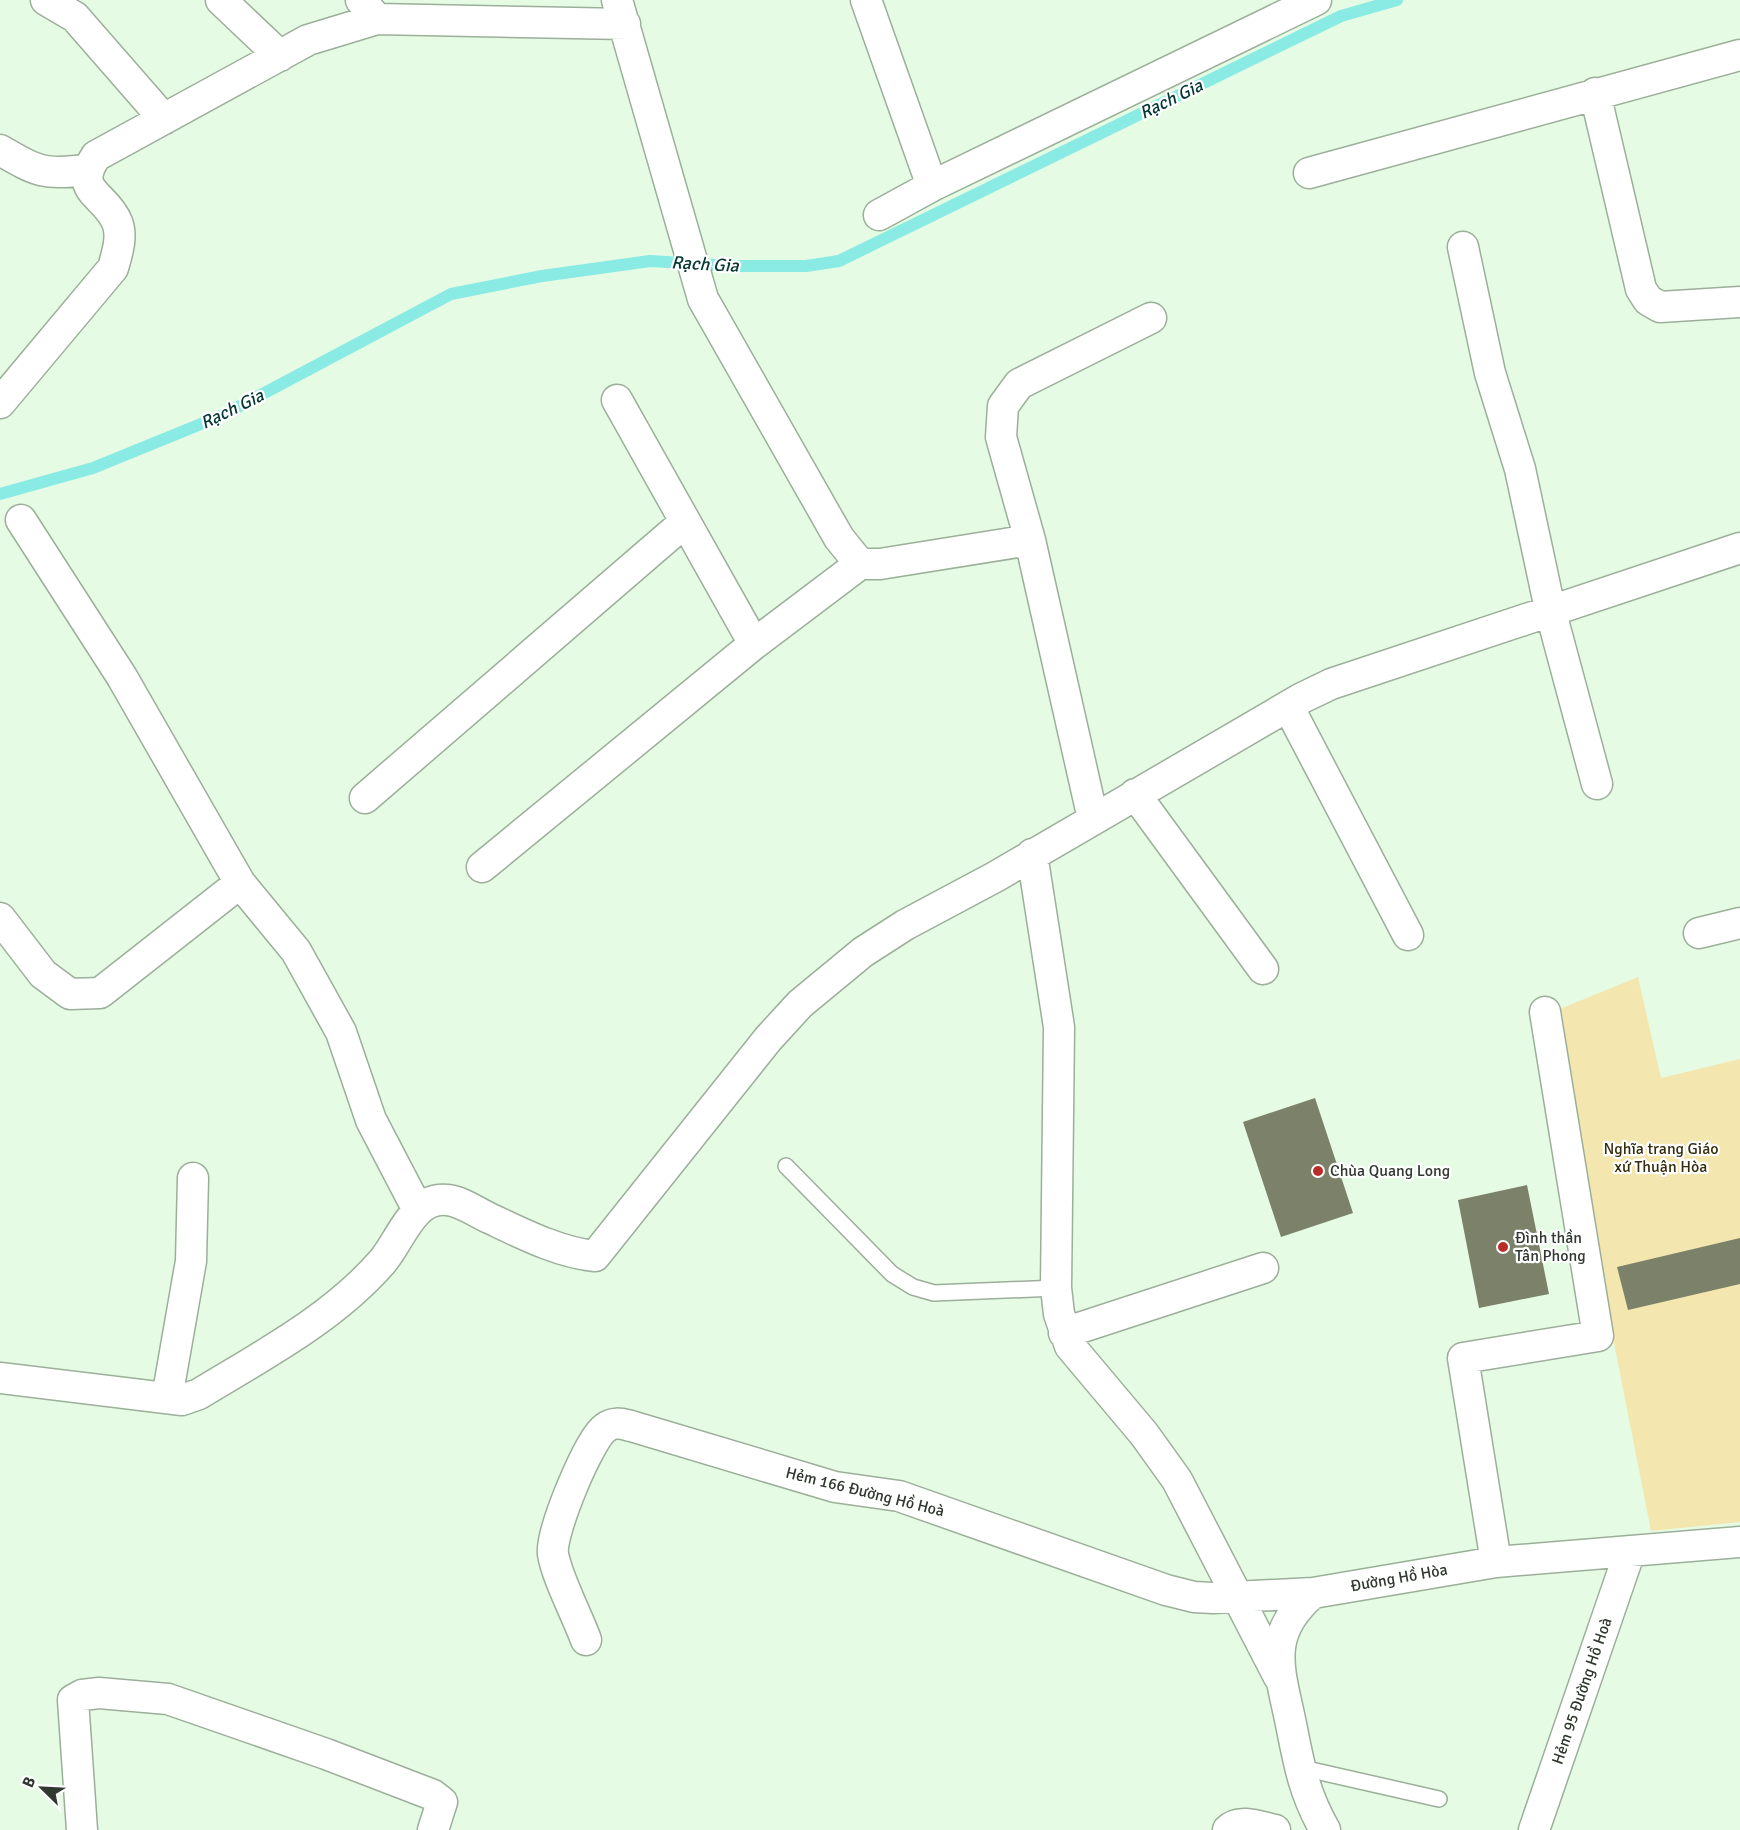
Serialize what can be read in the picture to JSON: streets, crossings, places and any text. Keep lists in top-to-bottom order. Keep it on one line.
{"streets":{"street":["Hẻm 166 Đường Hồ Hoà","Đường Hồ Hòa","Hẻm 95 Đường Hồ Hoà"]},"crossings":[["Hẻm 166 Đường Hồ Hoà","Đường Hồ Hòa"],["Đường Hồ Hòa","Hẻm 95 Đường Hồ Hoà"]],"water":["Rạch Gia"],"parks":["Nghĩa trang Giáo xứ Thuận Hòa"],"places":["Chùa Quang Long","Đình thần Tân Phong"],"north":"top left"}
